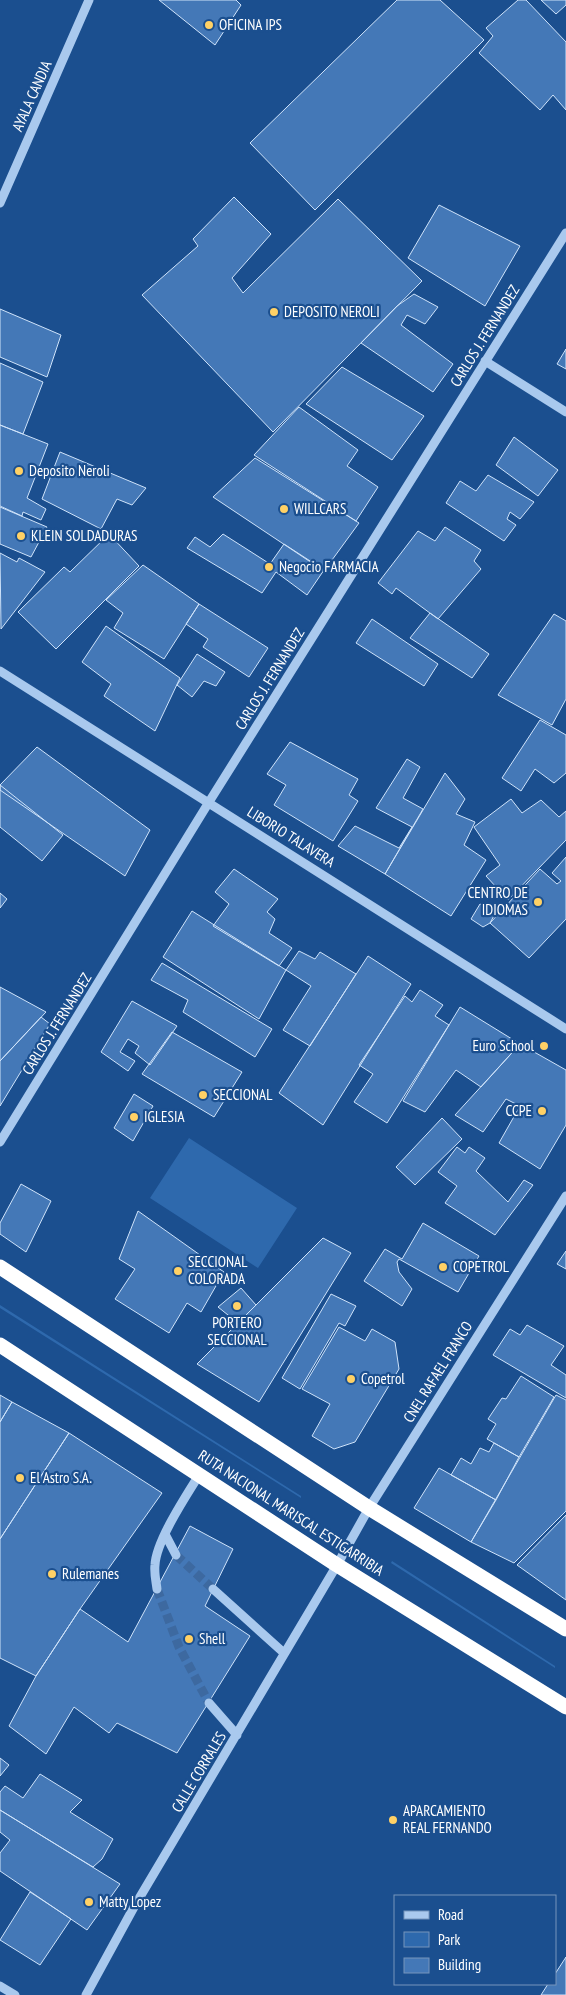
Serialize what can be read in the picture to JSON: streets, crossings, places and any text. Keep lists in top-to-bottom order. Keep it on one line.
{"streets":{"highway":["RUTA NACIONAL MARISCAL ESTIGARRIBIA"],"street":["AYALA CANDIA","CARLOS J. FERNANDEZ","LIBORIO TALAVERA","CNEL RAFAEL FRANCO","CALLE CORRALES"]},"crossings":[["CARLOS J. FERNANDEZ","LIBORIO TALAVERA"],["CNEL RAFAEL FRANCO","RUTA NACIONAL MARISCAL ESTIGARRIBIA"],["CNEL RAFAEL FRANCO","CALLE CORRALES"],["RUTA NACIONAL MARISCAL ESTIGARRIBIA","CALLE CORRALES"]],"places":["OFICINA IPS","DEPOSITO NEROLI","Deposito Neroli","WILLCARS","KLEIN SOLDADURAS","Negocio FARMACIA","CENTRO DE IDIOMAS","Euro School","SECCIONAL","CCPE","IGLESIA","COPETROL","SECCIONAL COLORADA","PORTERO SECCIONAL","Copetrol","El Astro S.A.","Rulemanes","Shell","APARCAMIENTO REAL FERNANDO","Matty Lopez"],"legend":["Road","Park","Building"]}
